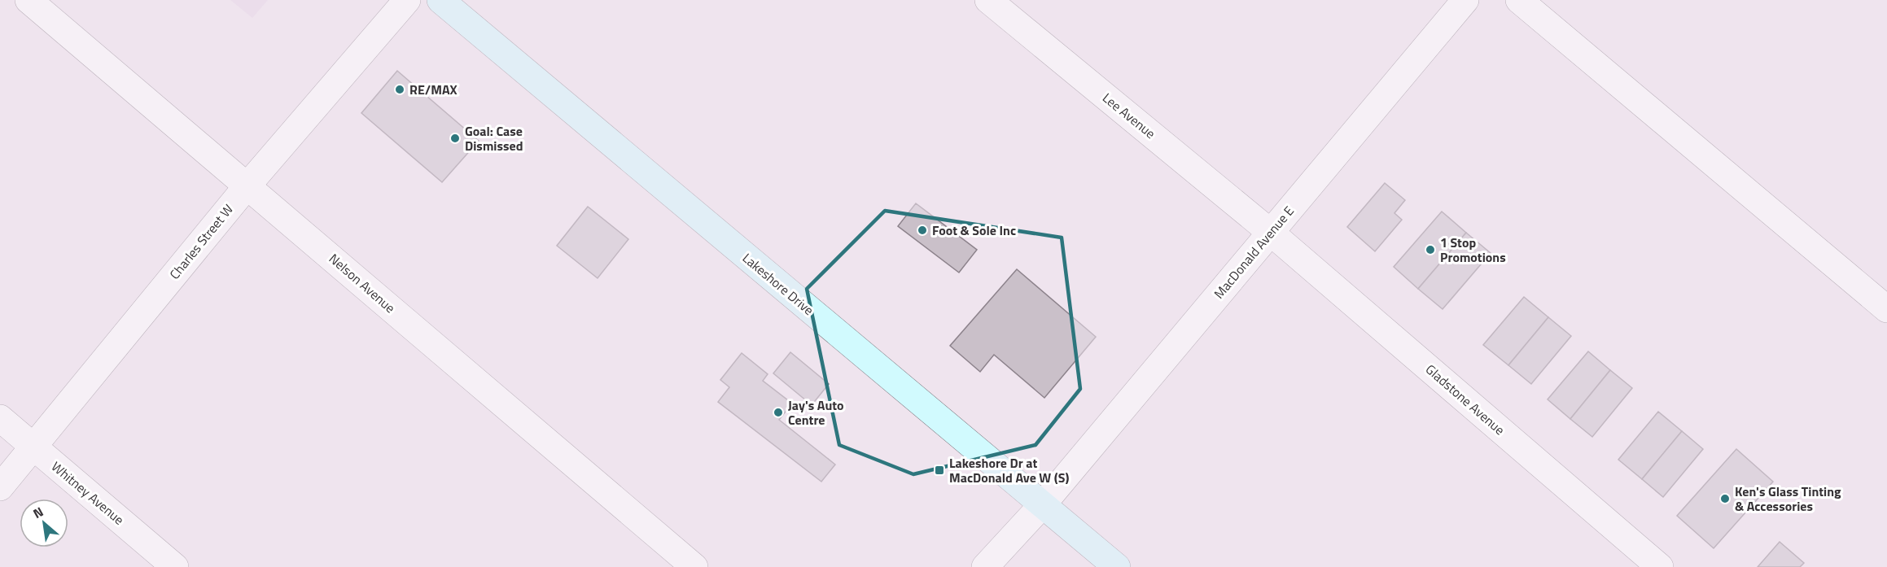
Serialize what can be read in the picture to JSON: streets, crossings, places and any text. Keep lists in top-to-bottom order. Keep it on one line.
{"streets":{"main road":["Lakeshore Drive"],"street":["Lee Avenue","Charles Street W","MacDonald Avenue E","Nelson Avenue","Gladstone Avenue","Whitney Avenue"]},"crossings":[["Lee Avenue","MacDonald Avenue E"],["Lee Avenue","Gladstone Avenue"],["Charles Street W","Nelson Avenue"],["Charles Street W","Whitney Avenue"],["MacDonald Avenue E","Lakeshore Drive"],["MacDonald Avenue E","Gladstone Avenue"]],"places":{"other":["RE/MAX","Goal: Case Dismissed","Foot & Sole Inc","1 Stop Promotions","Jay's Auto Centre","Ken's Glass Tinting & Accessories"],"transit":["Lakeshore Dr at MacDonald Ave W (S)"]},"north":"top left"}
